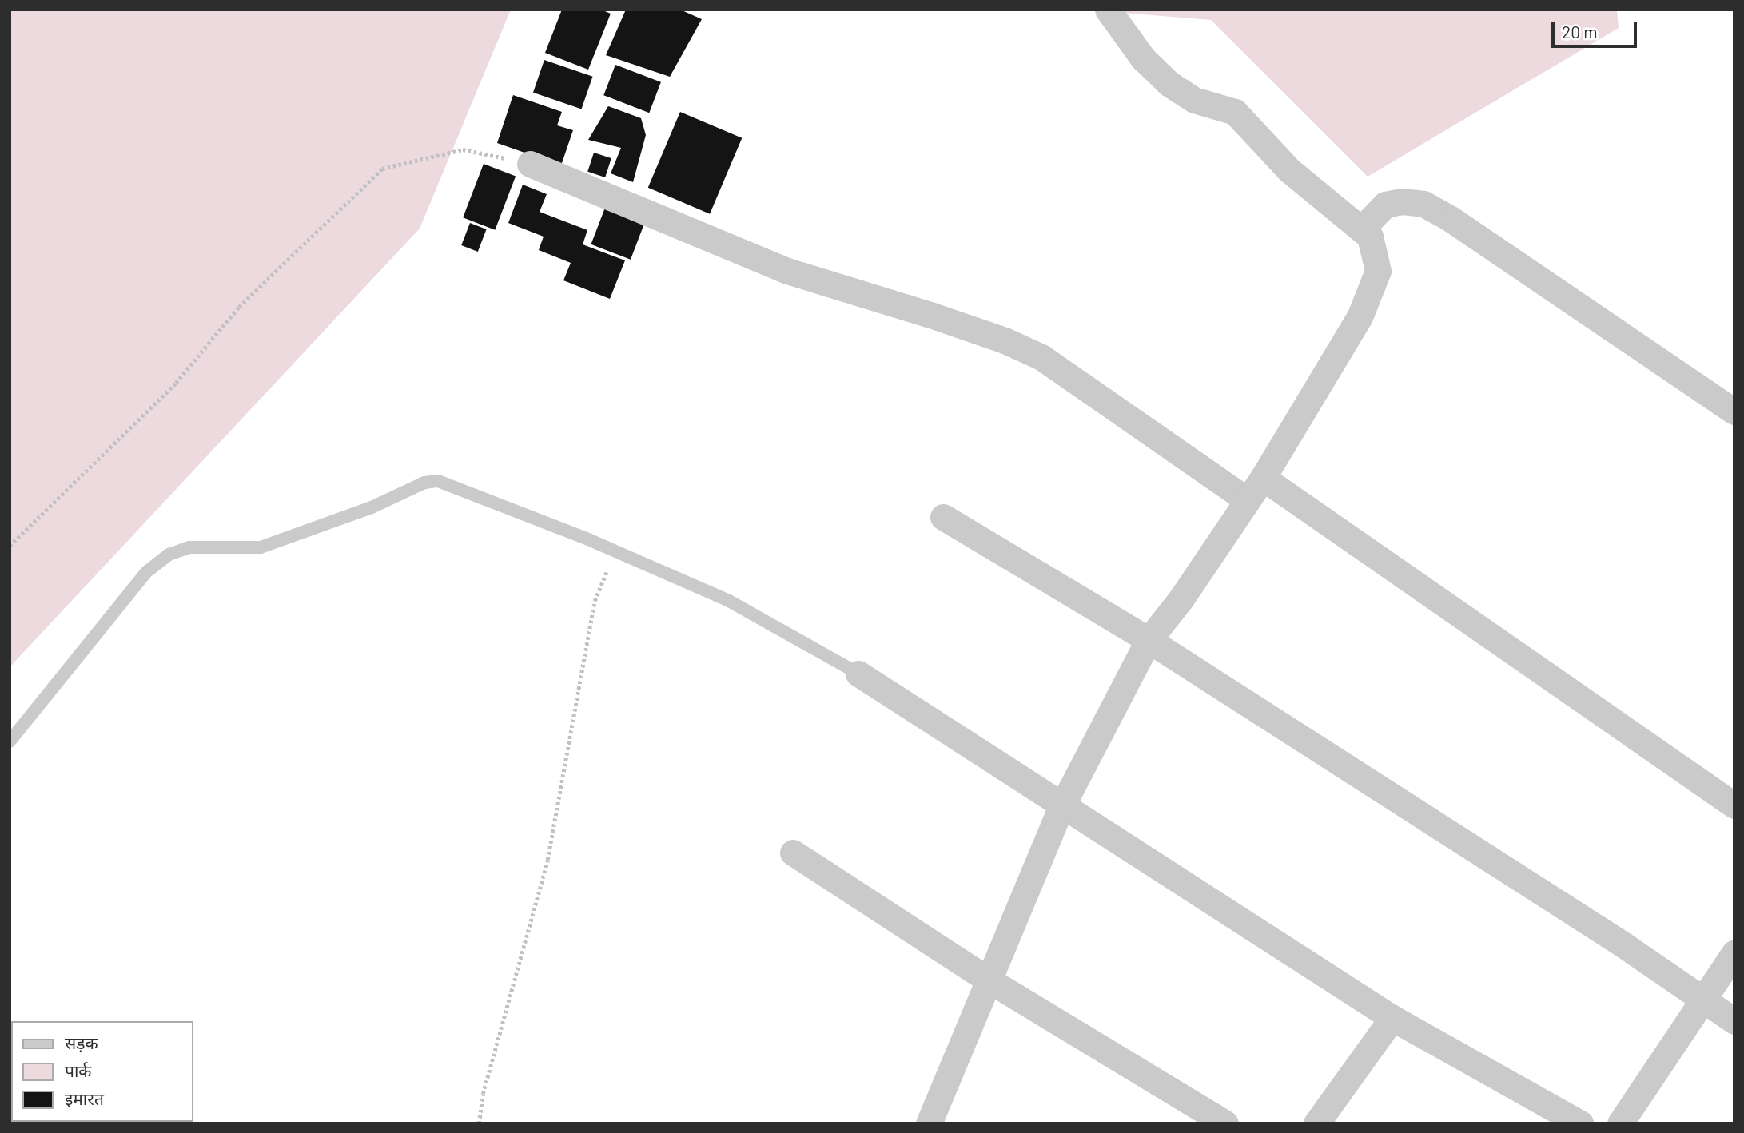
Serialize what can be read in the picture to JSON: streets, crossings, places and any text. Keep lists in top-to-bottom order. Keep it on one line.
{"legend":["सड़क","पार्क","इमारत"],"scale_bar":"20 m"}
